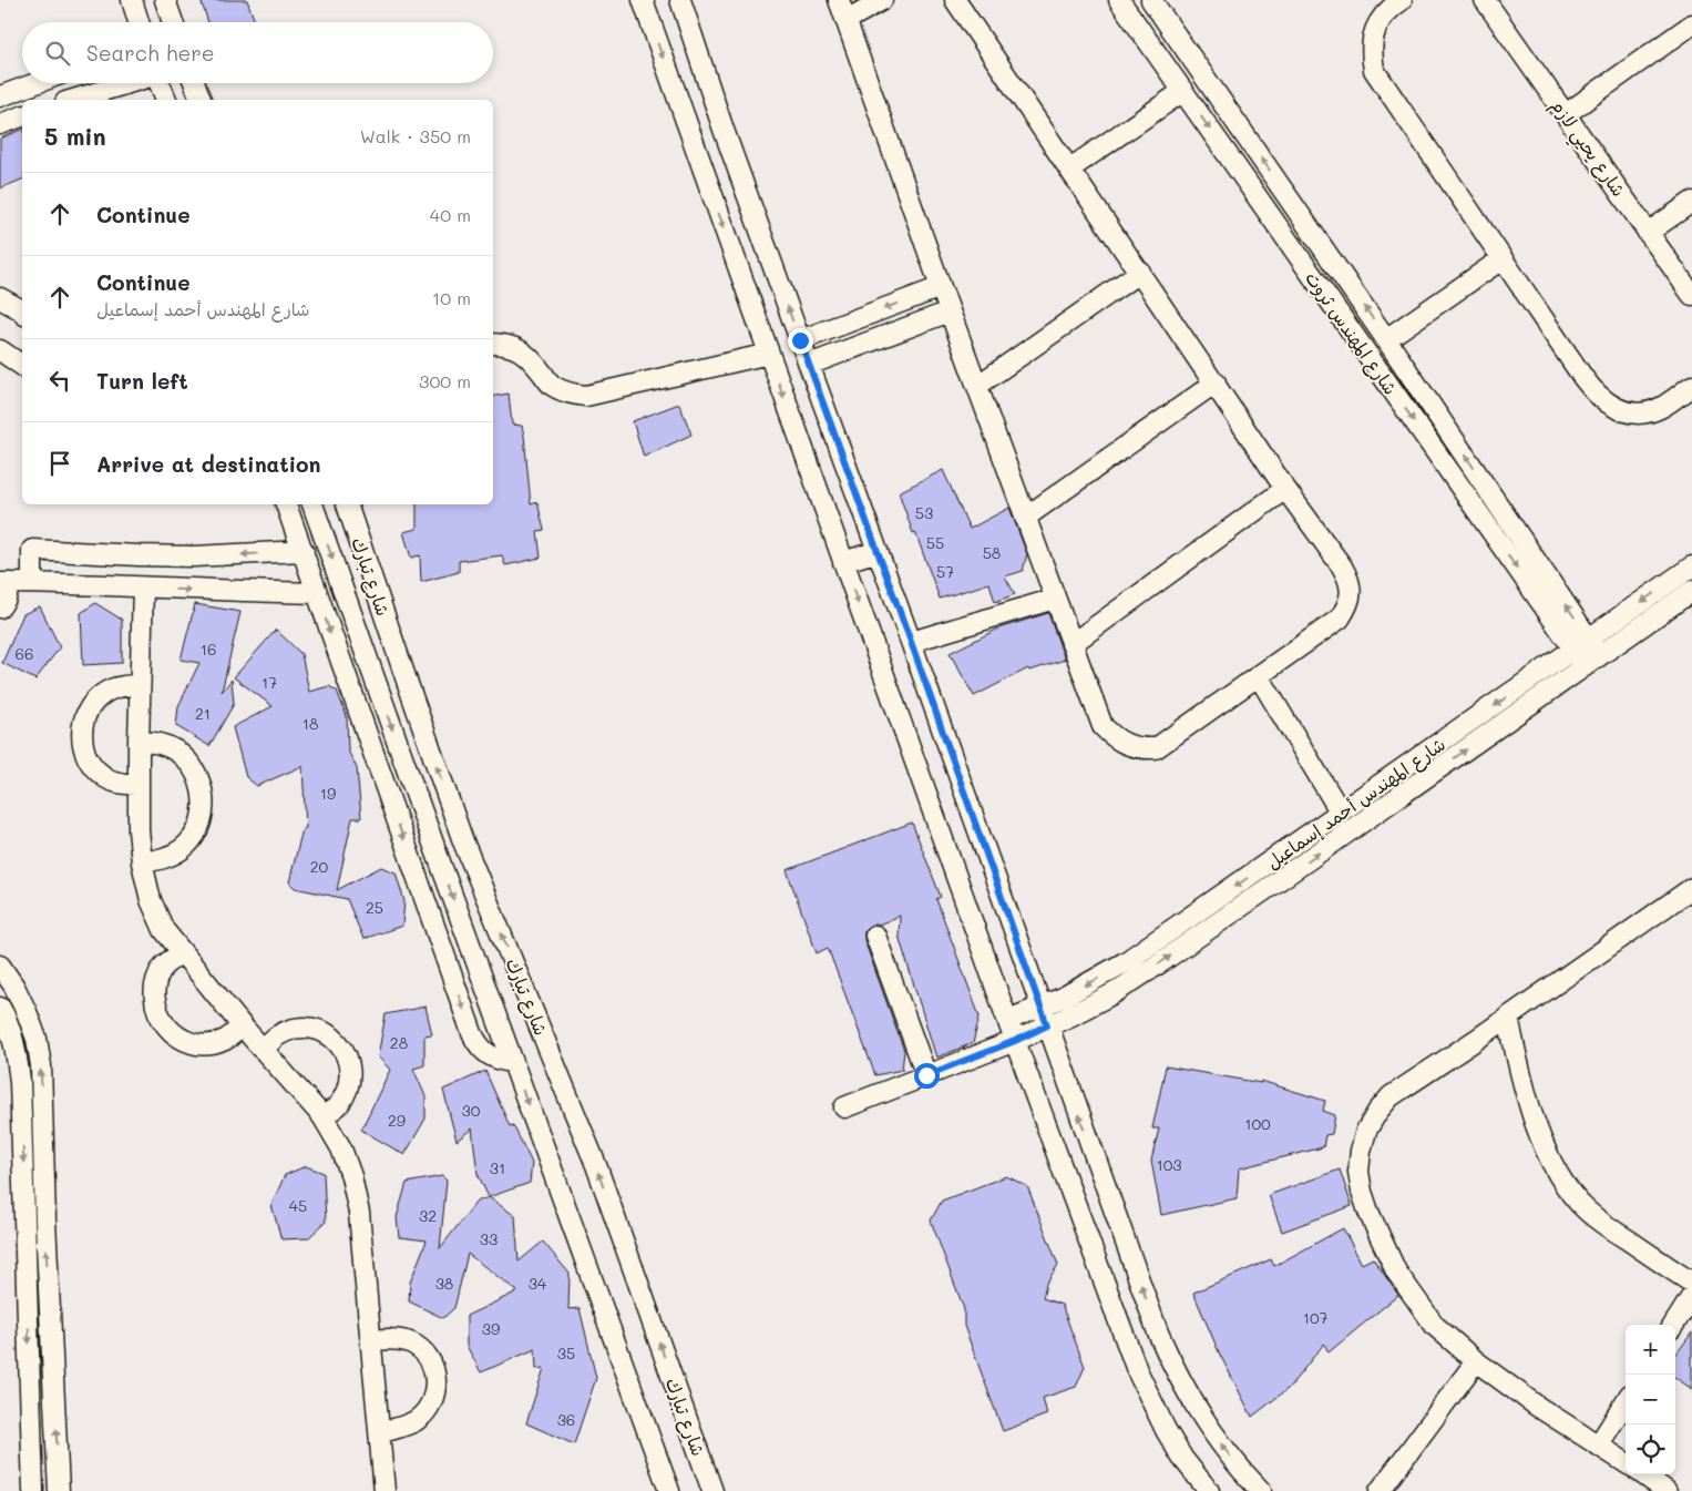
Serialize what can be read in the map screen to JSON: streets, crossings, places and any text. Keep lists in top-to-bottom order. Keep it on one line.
{"streets":{"street":["شارع يحيي لازم","شارع المهندس ثروت","شارع تبارك","شارع المهندس أحمد إسماعيل"]},"crossings":[["شارع المهندس ثروت","شارع المهندس أحمد إسماعيل"]],"house_numbers":["53","55","58","57","16","66","17","21","18","19","20","25","28","30","29","100","103","31","45","32","33","38","34","107","39","35","36"],"page":{"search":"Search here","heading":["5 min","Walk · 350 m"],"list":[["Continue","40 m"],["Continue","شارع المهندس أحمد إسماعيل","10 m"],["Turn left","300 m"],"Arrive at destination"],"map_buttons":["+","−"]}}
